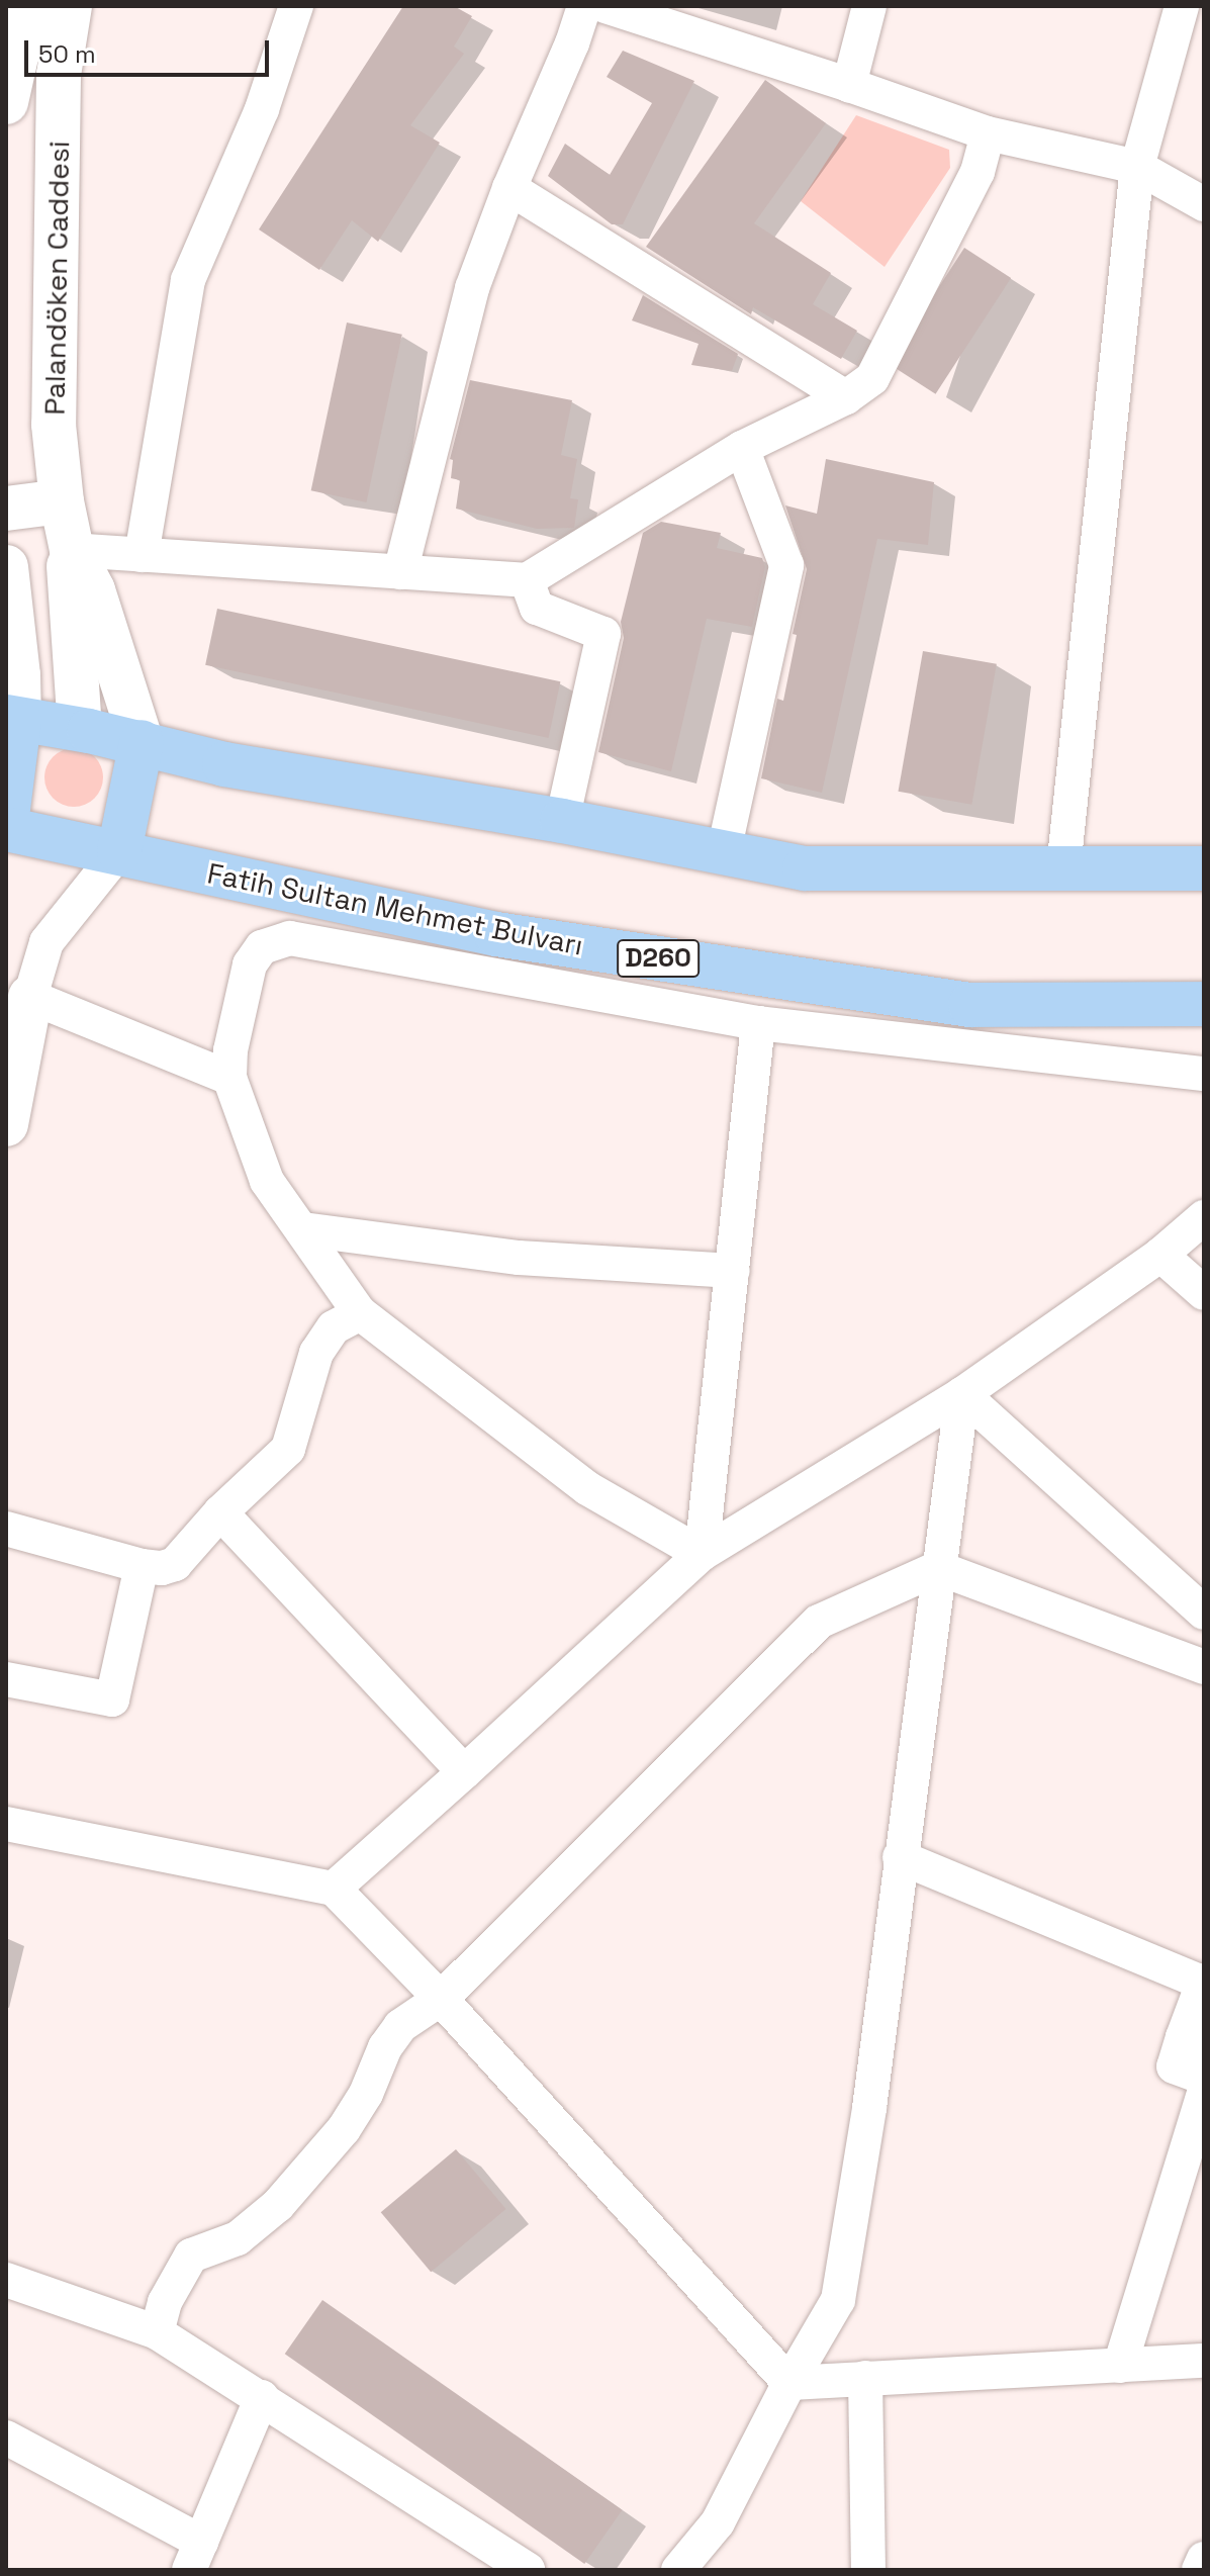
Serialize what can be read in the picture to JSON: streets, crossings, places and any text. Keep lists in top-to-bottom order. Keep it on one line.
{"streets":{"highway":["Fatih Sultan Mehmet Bulvarı","D260"],"street":["Palandöken Caddesi"]},"crossings":[["Fatih Sultan Mehmet Bulvarı","D260"]],"scale_bar":"50 m"}
